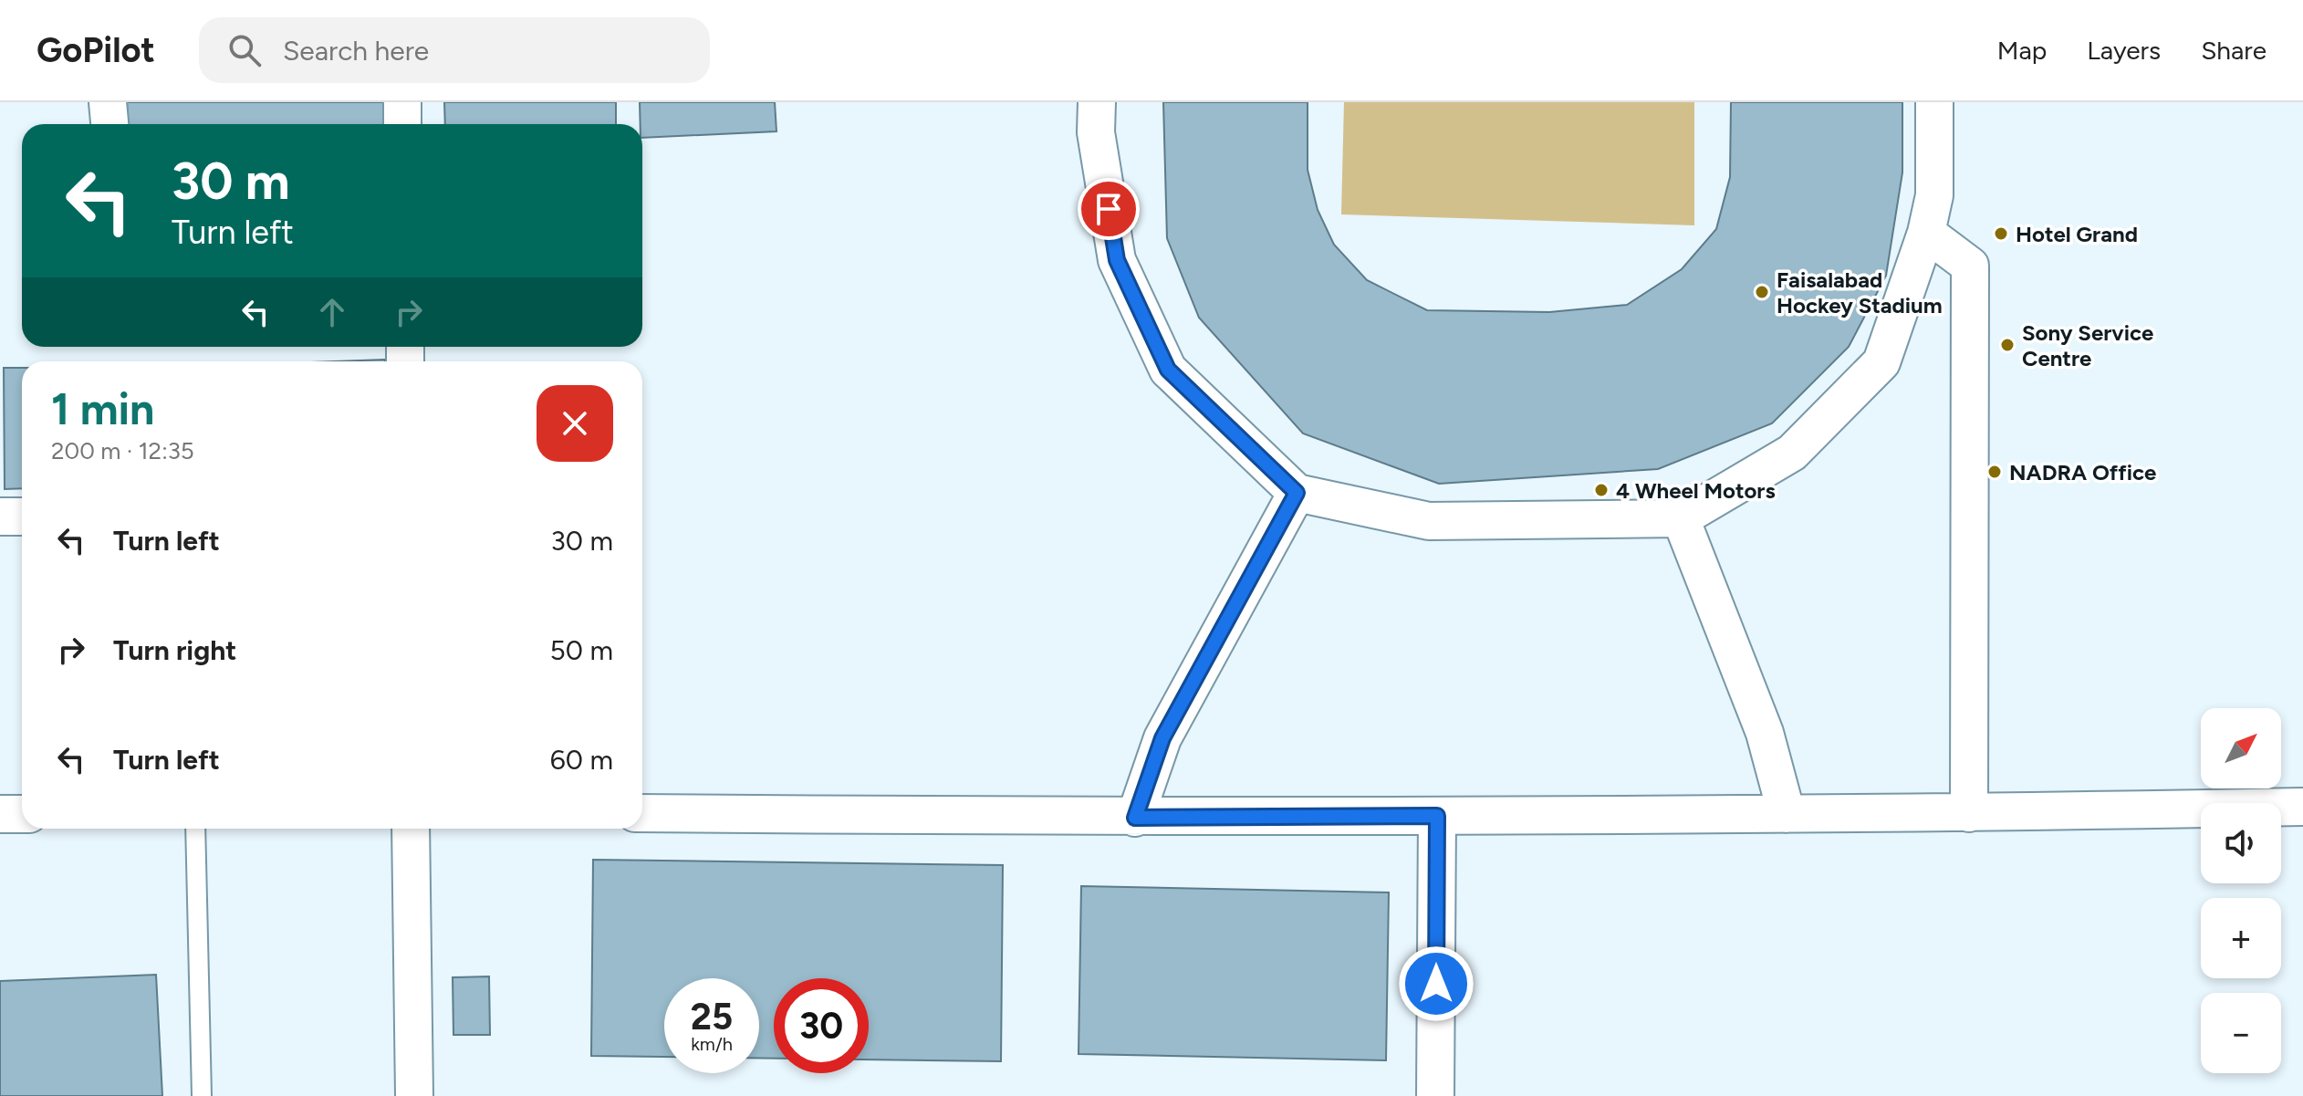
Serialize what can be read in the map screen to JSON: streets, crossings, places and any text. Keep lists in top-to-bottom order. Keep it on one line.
{"places":["Hotel Grand","Faisalabad Hockey Stadium","Sony Service Centre","NADRA Office","4 Wheel Motors"],"north":"top right","page":{"header":"GoPilot","search":"Search here","nav":["Map","Layers","Share"],"turn":["30 m","Turn left"],"heading":["1 min","200 m · 12:35"],"list":[{"name":"Turn left","value":"30 m"},{"name":"Turn right","value":"50 m"},{"name":"Turn left","value":"60 m"}],"map_buttons":["+","−"],"speed":"25 km/h","limit":"30"}}
